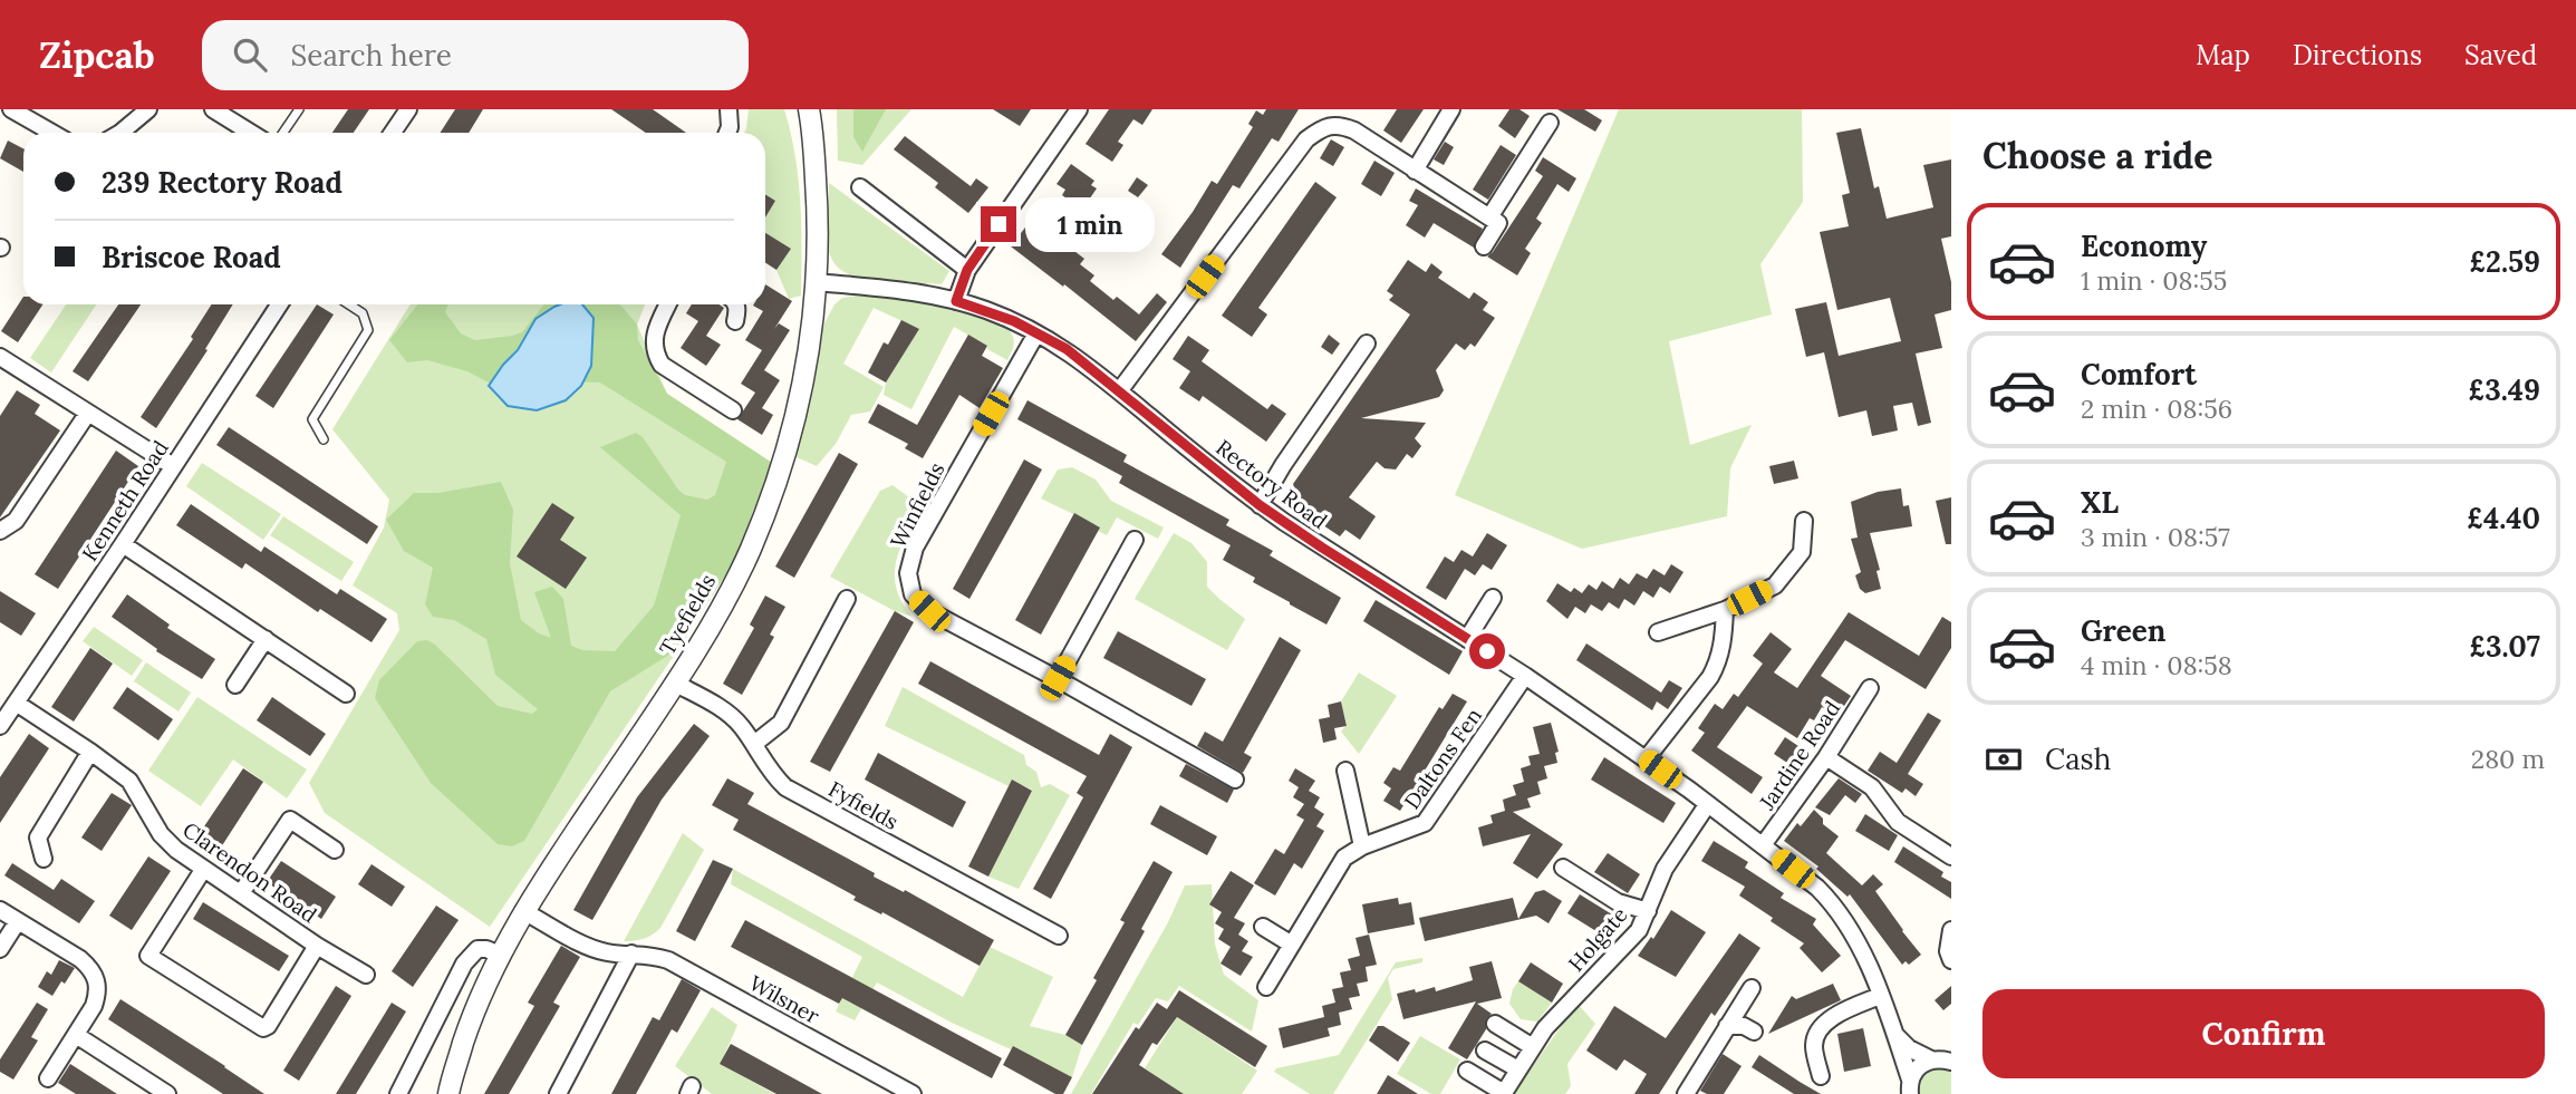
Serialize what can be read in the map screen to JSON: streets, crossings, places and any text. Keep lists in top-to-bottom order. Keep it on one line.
{"streets":{"street":["Rectory Road","Kenneth Road","Winfields","Tyefields","Jardine Road","Daltons Fen","Fyfields","Clarendon Road","Holgate","Wilsner"]},"crossings":[["Rectory Road","Winfields"],["Rectory Road","Tyefields"],["Rectory Road","Jardine Road"],["Rectory Road","Daltons Fen"],["Rectory Road","Holgate"],["Kenneth Road","Clarendon Road"],["Tyefields","Fyfields"],["Tyefields","Wilsner"]],"page":{"header":"Zipcab","search":"Search here","nav":["Map","Directions","Saved"],"heading":"Choose a ride","banner":["239 Rectory Road","Briscoe Road"],"bubble":"1 min","list":[{"name":"Economy","note":"1 min · 08:55","value":"£2.59"},{"name":"Comfort","note":"2 min · 08:56","value":"£3.49"},{"name":"XL","note":"3 min · 08:57","value":"£4.40"},{"name":"Green","note":"4 min · 08:58","value":"£3.07"}],"pay":["Cash","280 m"],"buttons":"Confirm"}}
